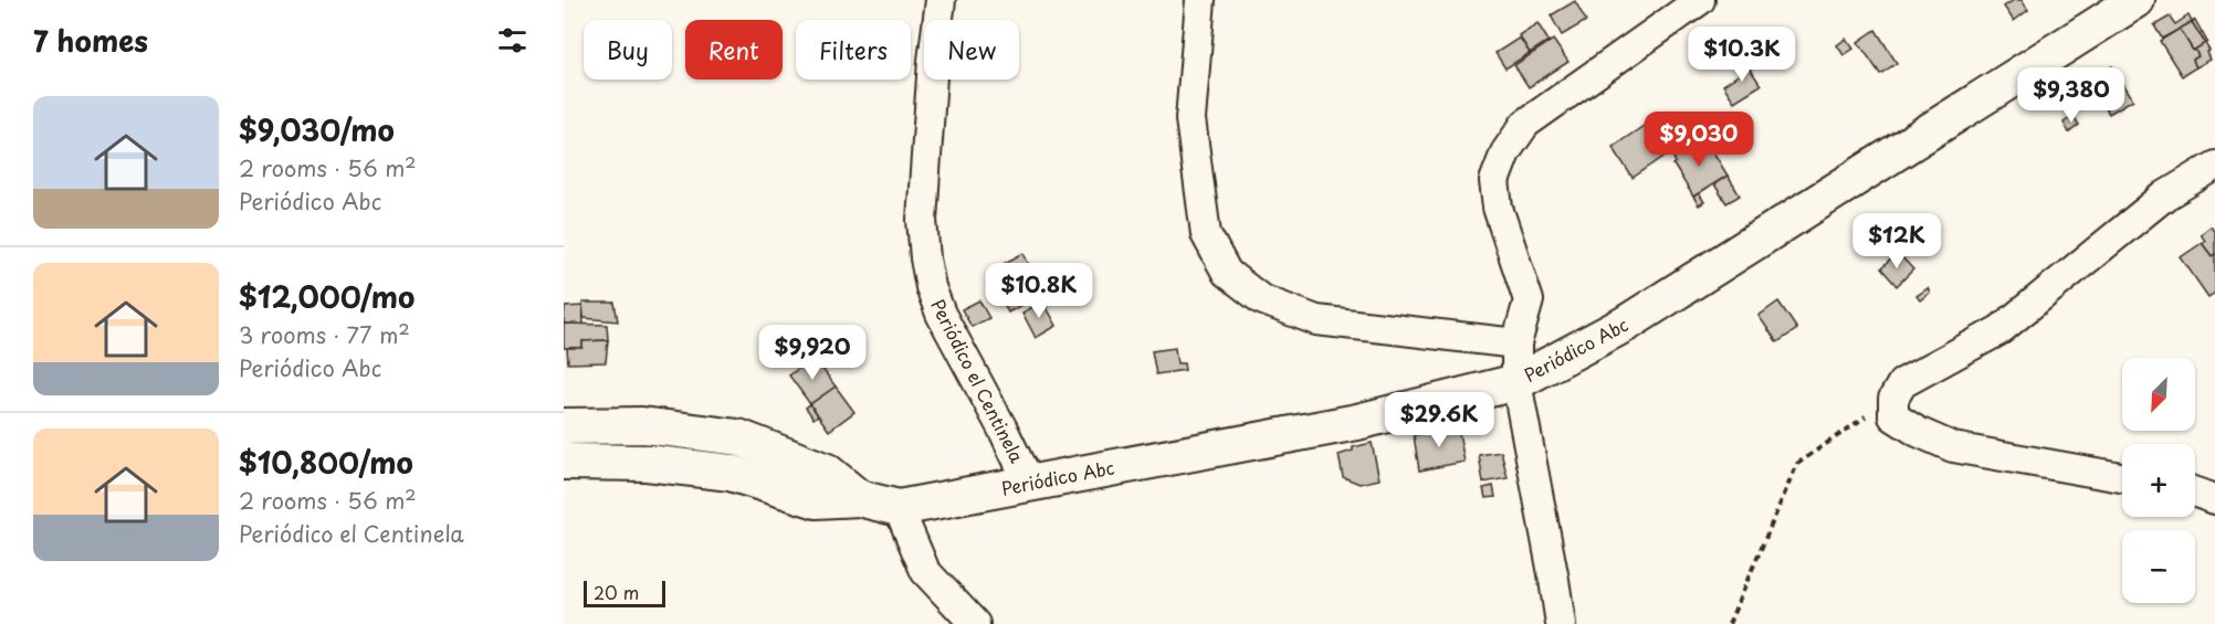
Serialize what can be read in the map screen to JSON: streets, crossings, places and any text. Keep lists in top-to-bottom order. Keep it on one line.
{"streets":{"street":["Periódico Abc","Periódico el Centinela"]},"crossings":[["Periódico Abc","Periódico el Centinela"]],"scale_bar":"20 m","north":"bottom left","page":{"heading":"7 homes","chip":["Buy","Rent","Filters","New"],"price":["$10.3K","$9,380","$9,030","$12K","$10.8K","$9,920","$29.6K"],"list":[{"name":"$9,030/mo","note":"2 rooms · 56 m² · Periódico Abc"},{"name":"$12,000/mo","note":"3 rooms · 77 m² · Periódico Abc"},{"name":"$10,800/mo","note":"2 rooms · 56 m² · Periódico el Centinela"}],"map_buttons":["+","−"],"scale":"20 m"}}
